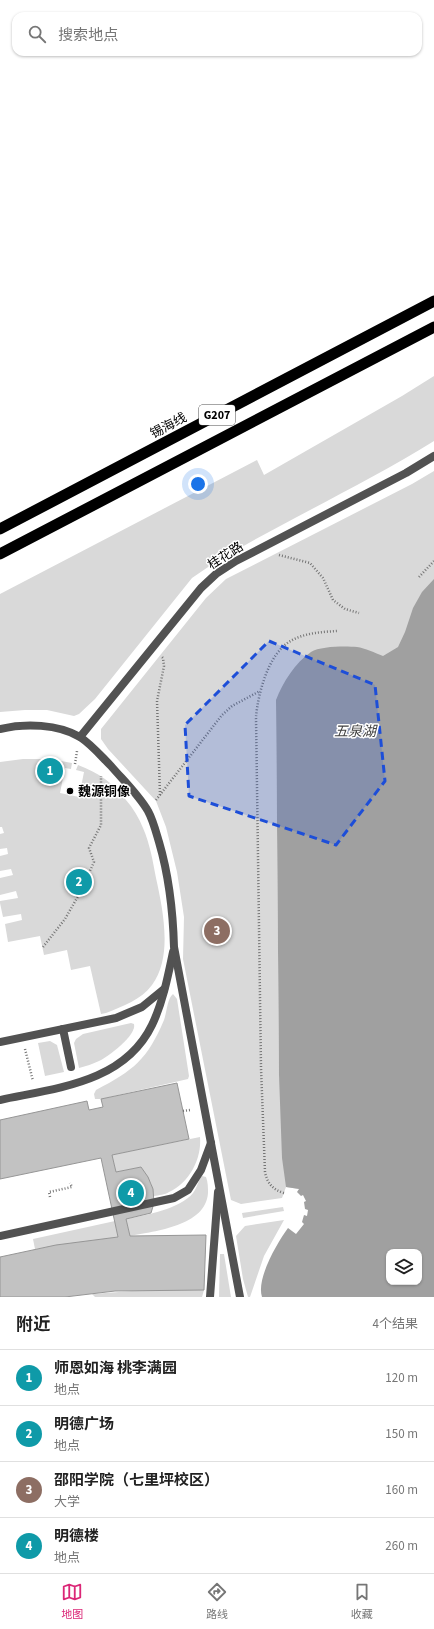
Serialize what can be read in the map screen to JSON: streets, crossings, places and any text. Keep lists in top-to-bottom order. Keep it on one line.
{"streets":{"highway":["G207","锡海线"],"lane":["桂花路"]},"water":["五泉湖"],"places":["魏源铜像"],"page":{"search":"搜索地点","pins":["1","2","3","4"],"heading":["附近","4个结果"],"list":[{"mark":"1","name":"师恩如海 桃李满园","note":"地点","value":"120 m"},{"mark":"2","name":"明德广场","note":"地点","value":"150 m"},{"mark":"3","name":"邵阳学院（七里坪校区）","note":"大学","value":"160 m"},{"mark":"4","name":"明德楼","note":"地点","value":"260 m"}],"nav":["地图","路线","收藏"]}}
